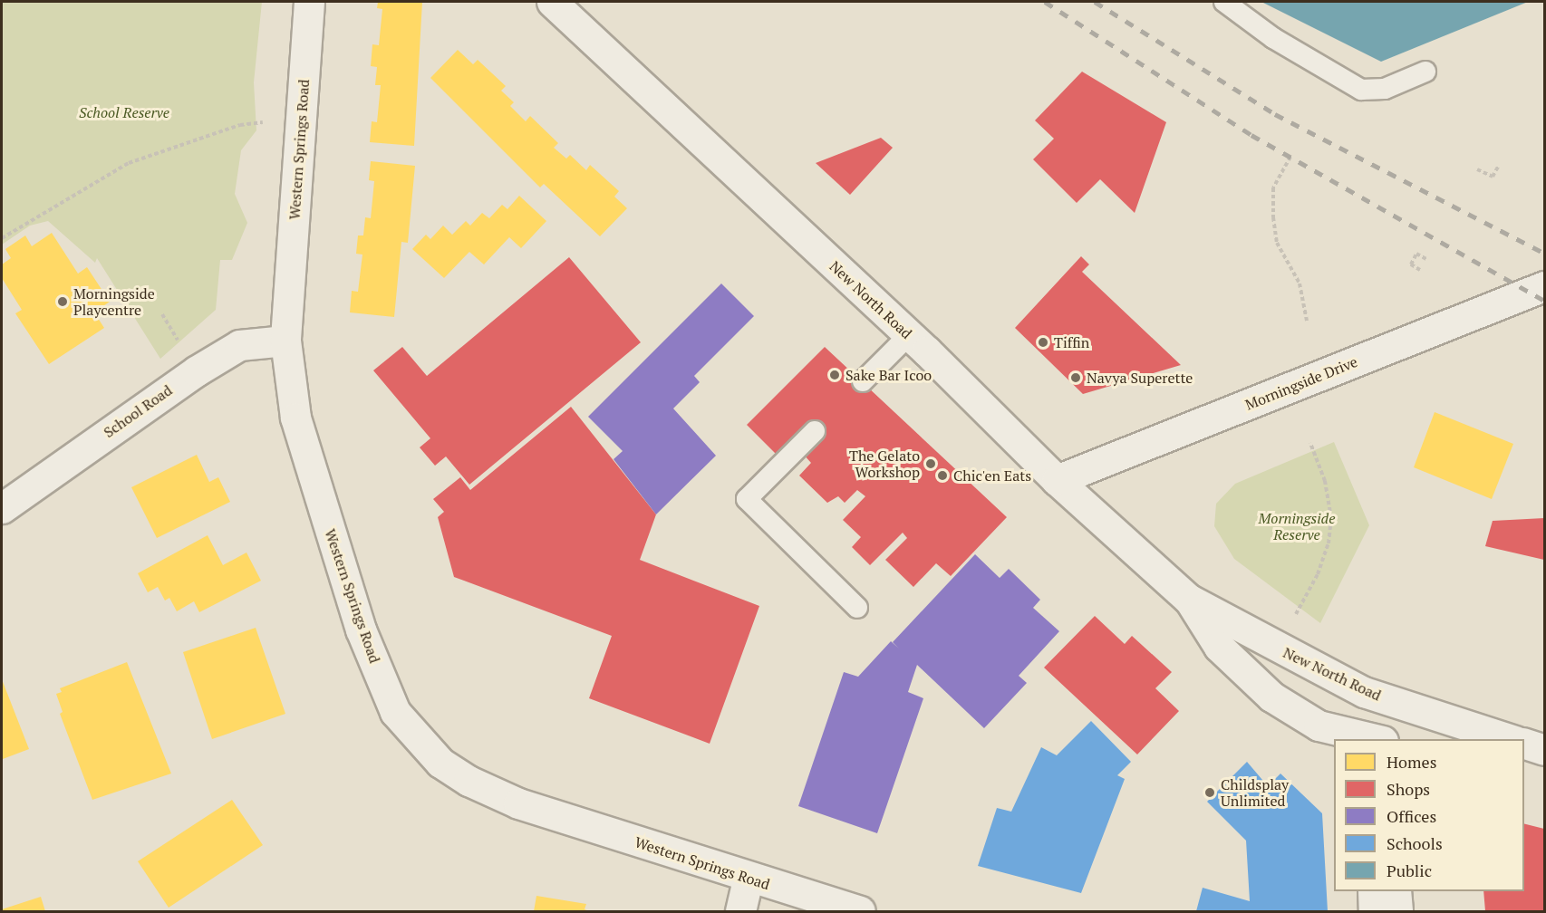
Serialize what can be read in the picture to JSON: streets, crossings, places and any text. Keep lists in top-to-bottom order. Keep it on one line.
{"streets":{"main road":["Western Springs Road","New North Road","Morningside Drive","School Road"]},"crossings":[["Western Springs Road","School Road"],["New North Road","Morningside Drive"]],"parks":["School Reserve","Morningside Reserve"],"places":["Morningside Playcentre","Tiffin","Sake Bar Icoo","Navya Superette","The Gelato Workshop","Chic'en Eats","Childsplay Unlimited"],"legend":["Homes","Shops","Offices","Schools","Public"]}
